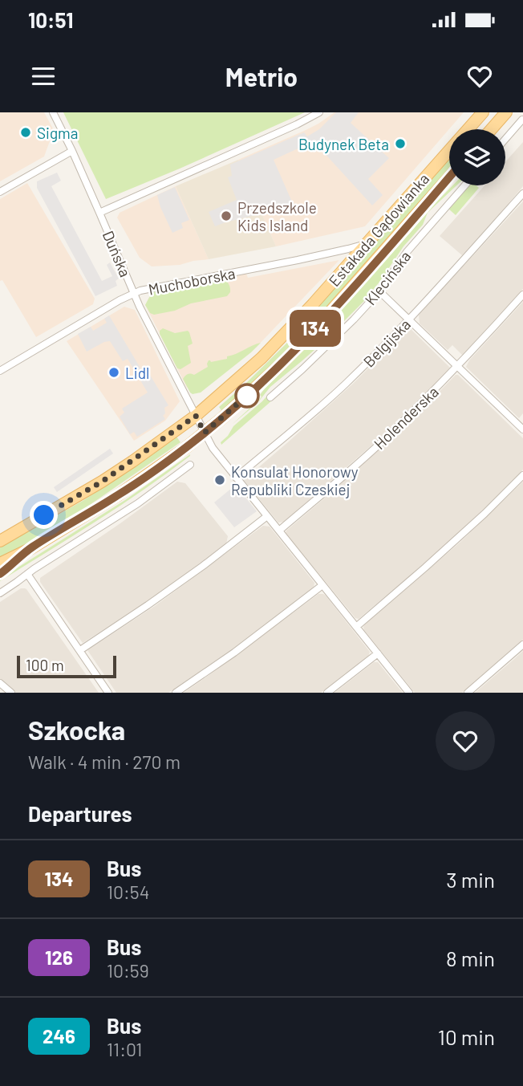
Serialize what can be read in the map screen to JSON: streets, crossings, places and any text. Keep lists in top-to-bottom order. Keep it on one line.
{"streets":{"main road":["Estakada Gądowianka"],"street":["Duńska","Klecińska","Muchoborska","Belgijska","Holenderska"]},"crossings":[["Estakada Gądowianka","Duńska"],["Estakada Gądowianka","Muchoborska"],["Duńska","Muchoborska"],["Duńska","Belgijska"],["Duńska","Holenderska"]],"places":["Sigma","Budynek Beta","Przedszkole Kids Island","Lidl","Konsulat Honorowy Republiki Czeskiej"],"lines":["bus line 134"],"scale_bar":"100 m","page":{"status":"10:51","header":"Metrio","on_map":"134","scale":"100 m","heading":[["Szkocka","Walk · 4 min · 270 m"],"Departures"],"list":[{"mark":"134","name":"Bus","note":"10:54","value":"3 min"},{"mark":"126","name":"Bus","note":"10:59","value":"8 min"},{"mark":"246","name":"Bus","note":"11:01","value":"10 min"}]}}
